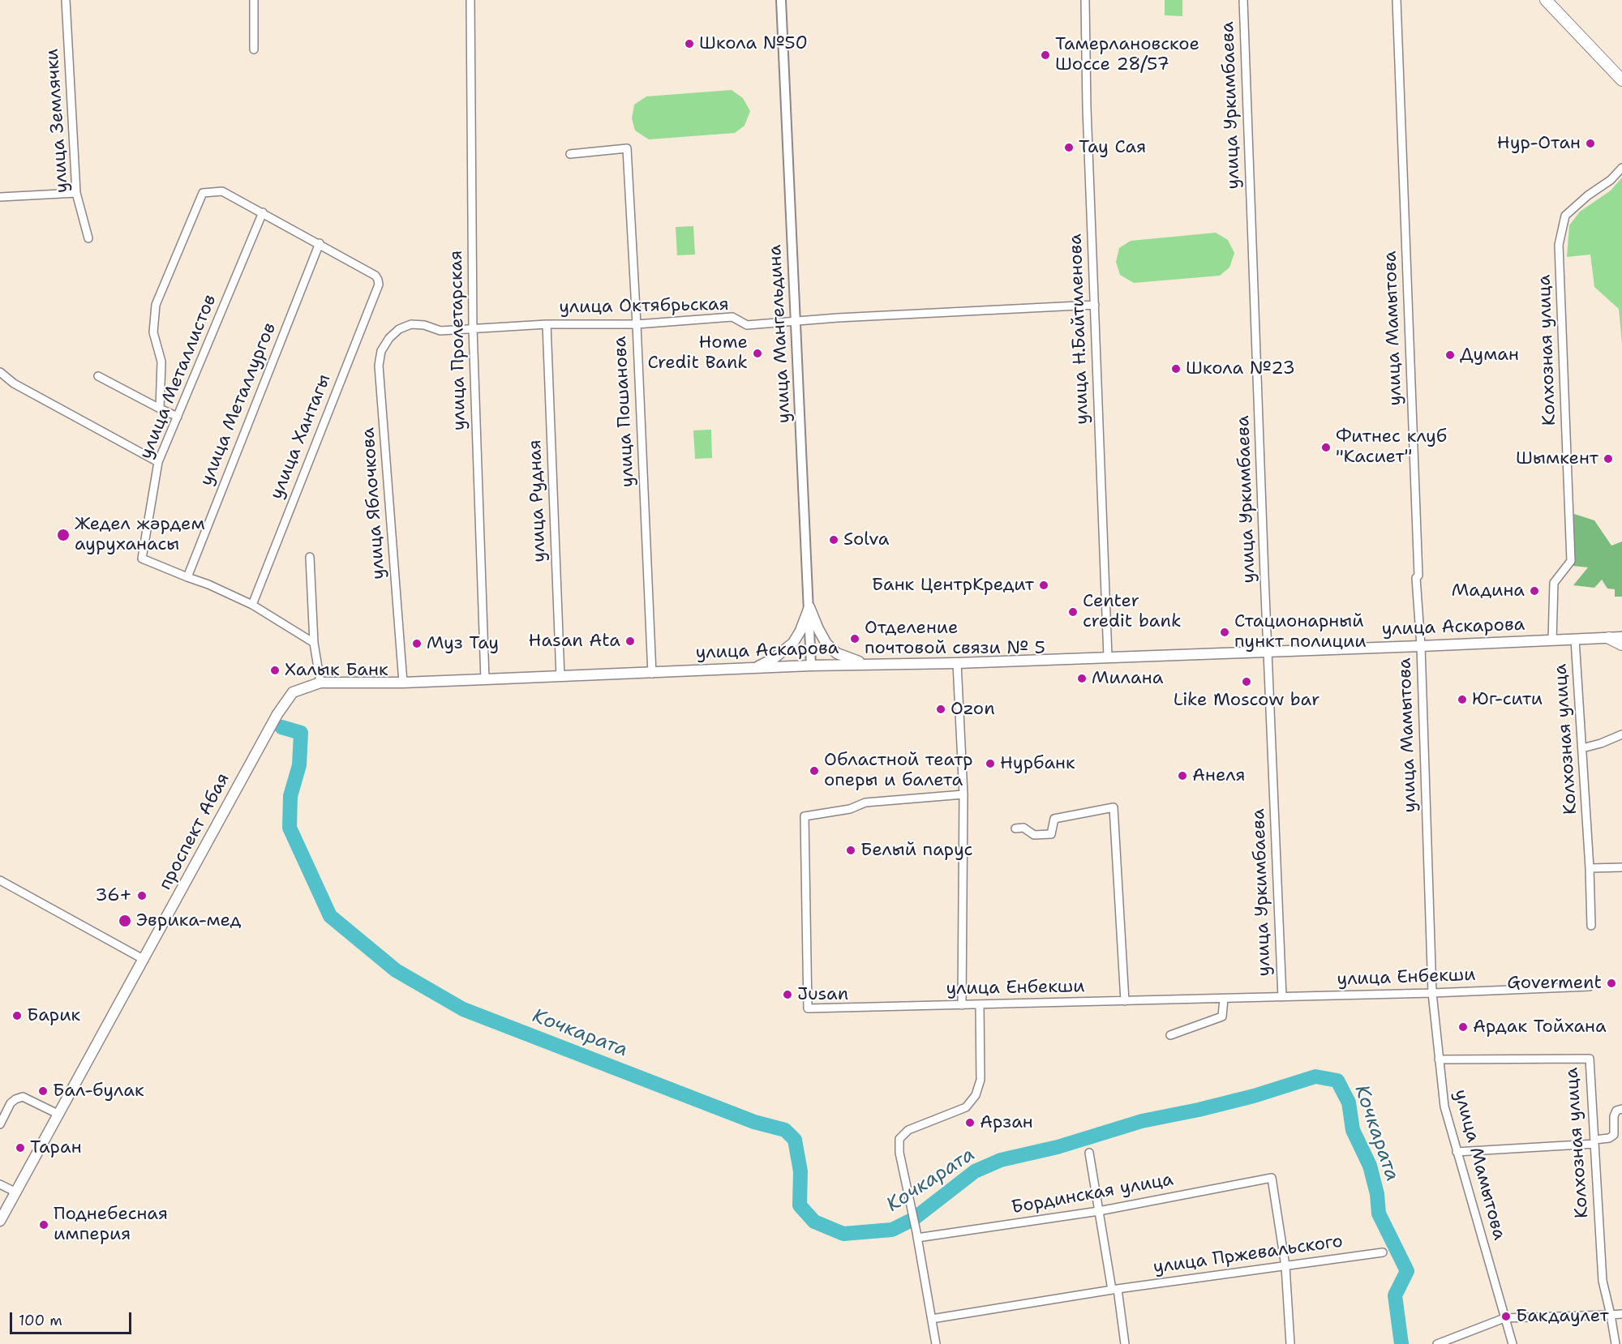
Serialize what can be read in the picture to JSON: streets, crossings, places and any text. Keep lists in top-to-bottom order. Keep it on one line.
{"streets":{"main road":["улица Аскарова","проспект Абая"],"street":["улица Уркимбаева","улица Землячки","улица Октябрьская","улица Мамытова","улица Н.Байтиленова","улица Мангельдина","улица Пролетарская","Колхозная улица","улица Металлистов","улица Металлургов","улица Пошанова","улица Хантагы","улица Рудная","улица Яблочкова","улица Енбекши","Бординская улица","улица Пржевальского"]},"crossings":[["улица Уркимбаева","улица Аскарова"],["улица Уркимбаева","улица Енбекши"],["улица Октябрьская","улица Н.Байтиленова"],["улица Октябрьская","улица Мангельдина"],["улица Октябрьская","улица Пролетарская"],["улица Октябрьская","улица Пошанова"],["улица Октябрьская","улица Рудная"],["улица Октябрьская","улица Яблочкова"],["улица Мамытова","Колхозная улица"],["улица Мамытова","улица Аскарова"],["улица Мамытова","улица Енбекши"],["улица Н.Байтиленова","улица Аскарова"],["улица Мангельдина","улица Аскарова"],["улица Пролетарская","улица Аскарова"],["Колхозная улица","улица Аскарова"],["улица Металлистов","улица Металлургов"],["улица Металлургов","улица Хантагы"],["улица Пошанова","улица Аскарова"],["улица Рудная","улица Аскарова"],["улица Яблочкова","улица Аскарова"],["улица Аскарова","проспект Абая"],["Бординская улица","улица Пржевальского"]],"water":["Кочкарата"],"places":["Школа №50","Тамерлановское Шоссе 28/57","Нур-Отан","Тау Сая","Home Credit Bank","Думан","Школа №23","Фитнес клуб \"Касиет\"","Шымкент","Жедел жәрдем ауруханасы","Solva","Банк ЦентрКредит","Мадина","Center credit bank","Стационарный пункт полиции","Отделение почтовой связи № 5","Hasan Ata","Муз Тау","Халык Банк","Милана","Like Moscow bar","Юг-сити","Ozon","Нурбанк","Областной театр оперы и балета","Анеля","Белый парус","36+","Эврика-мед","Goverment","Jusan","Барик","Ардак Тойхана","Бал-булак","Арзан","Таран","Поднебесная империя","Бакдаулет"],"scale_bar":"100 m"}
